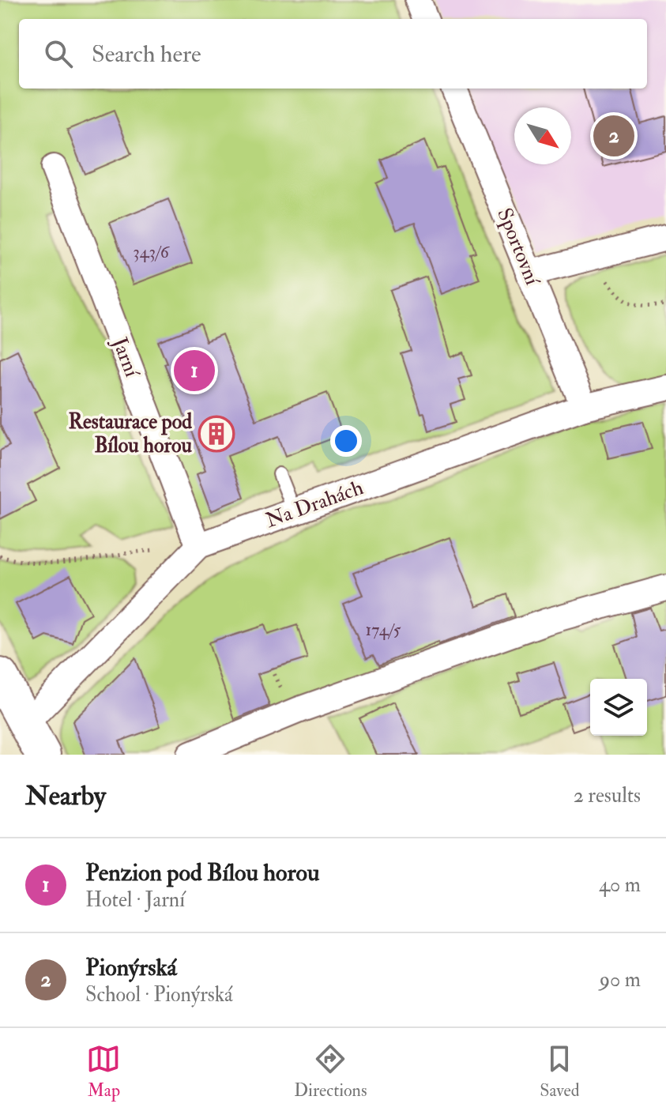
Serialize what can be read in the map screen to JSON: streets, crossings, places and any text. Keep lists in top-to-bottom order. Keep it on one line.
{"streets":{"street":["Sportovní","Jarní","Na Drahách"]},"crossings":[["Sportovní","Na Drahách"],["Jarní","Na Drahách"]],"places":{"building":["Restaurace pod Bílou horou"]},"house_numbers":["343/6","174/5"],"north":"bottom right","page":{"search":"Search here","pins":["2","1"],"heading":["Nearby","2 results"],"list":[{"mark":"1","name":"Penzion pod Bílou horou","note":"Hotel · Jarní","value":"40 m"},{"mark":"2","name":"Pionýrská","note":"School · Pionýrská","value":"90 m"}],"nav":["Map","Directions","Saved"]}}
